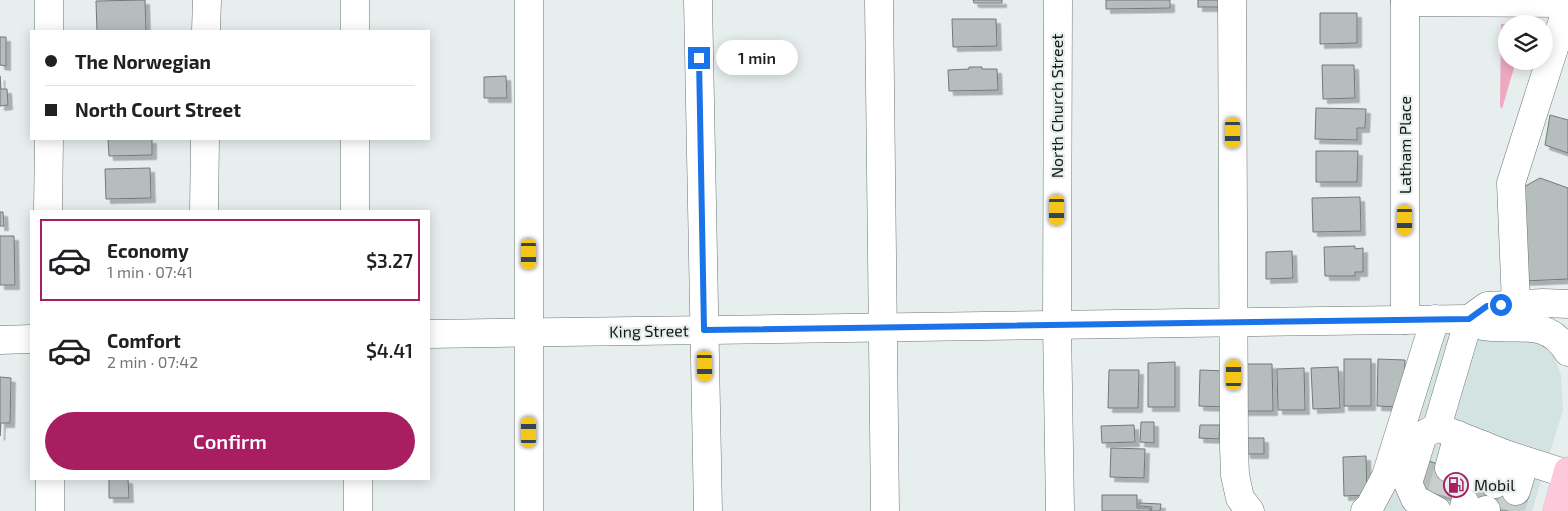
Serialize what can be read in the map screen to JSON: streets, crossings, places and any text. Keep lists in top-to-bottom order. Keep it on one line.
{"streets":{"street":["North Church Street","Latham Place","King Street"]},"crossings":[["North Church Street","King Street"],["Latham Place","King Street"]],"places":{"fuel station":["Mobil"]},"page":{"banner":["The Norwegian","North Court Street"],"bubble":"1 min","list":[{"name":"Economy","note":"1 min · 07:41","value":"$3.27"},{"name":"Comfort","note":"2 min · 07:42","value":"$4.41"}],"buttons":"Confirm"}}
